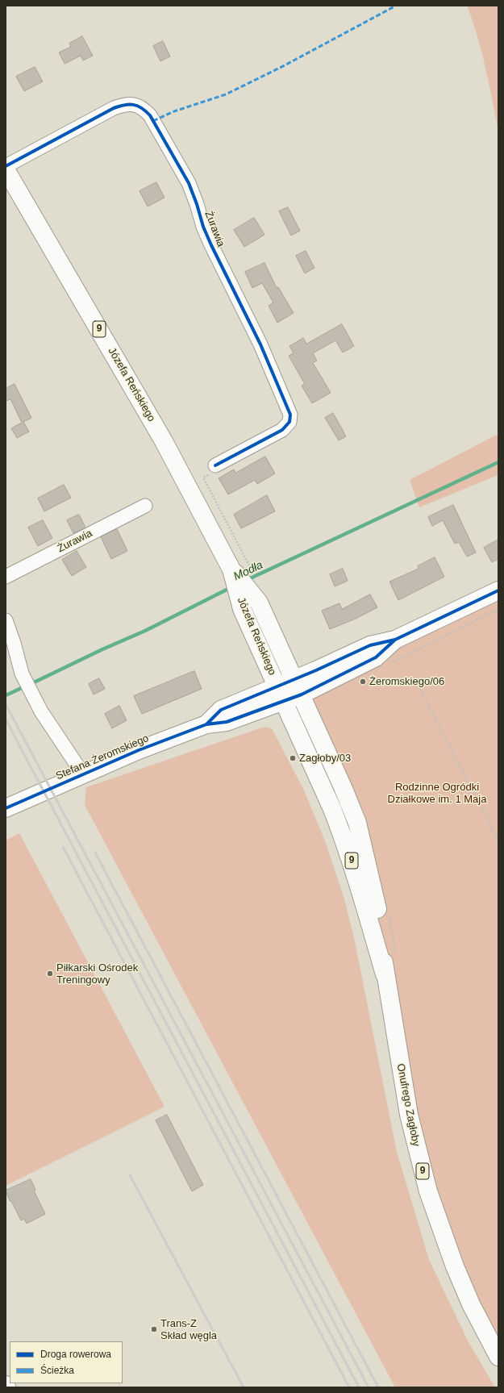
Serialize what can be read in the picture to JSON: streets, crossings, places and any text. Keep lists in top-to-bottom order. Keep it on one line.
{"streets":{"main road":["9","Józefa Reńskiego","Stefana Żeromskiego","Onufrego Zagłoby"],"street":["Żurawia"]},"crossings":[["Józefa Reńskiego","Stefana Żeromskiego"],["Józefa Reńskiego","Onufrego Zagłoby"],["Stefana Żeromskiego","Onufrego Zagłoby"]],"water":["Modła"],"parks":["Rodzinne Ogródki Działkowe im. 1 Maja"],"places":["Żeromskiego/06","Zagłoby/03","Piłkarski Ośrodek Treningowy","Trans-Z Skład węgla"],"legend":["Droga rowerowa","Ścieżka"]}
